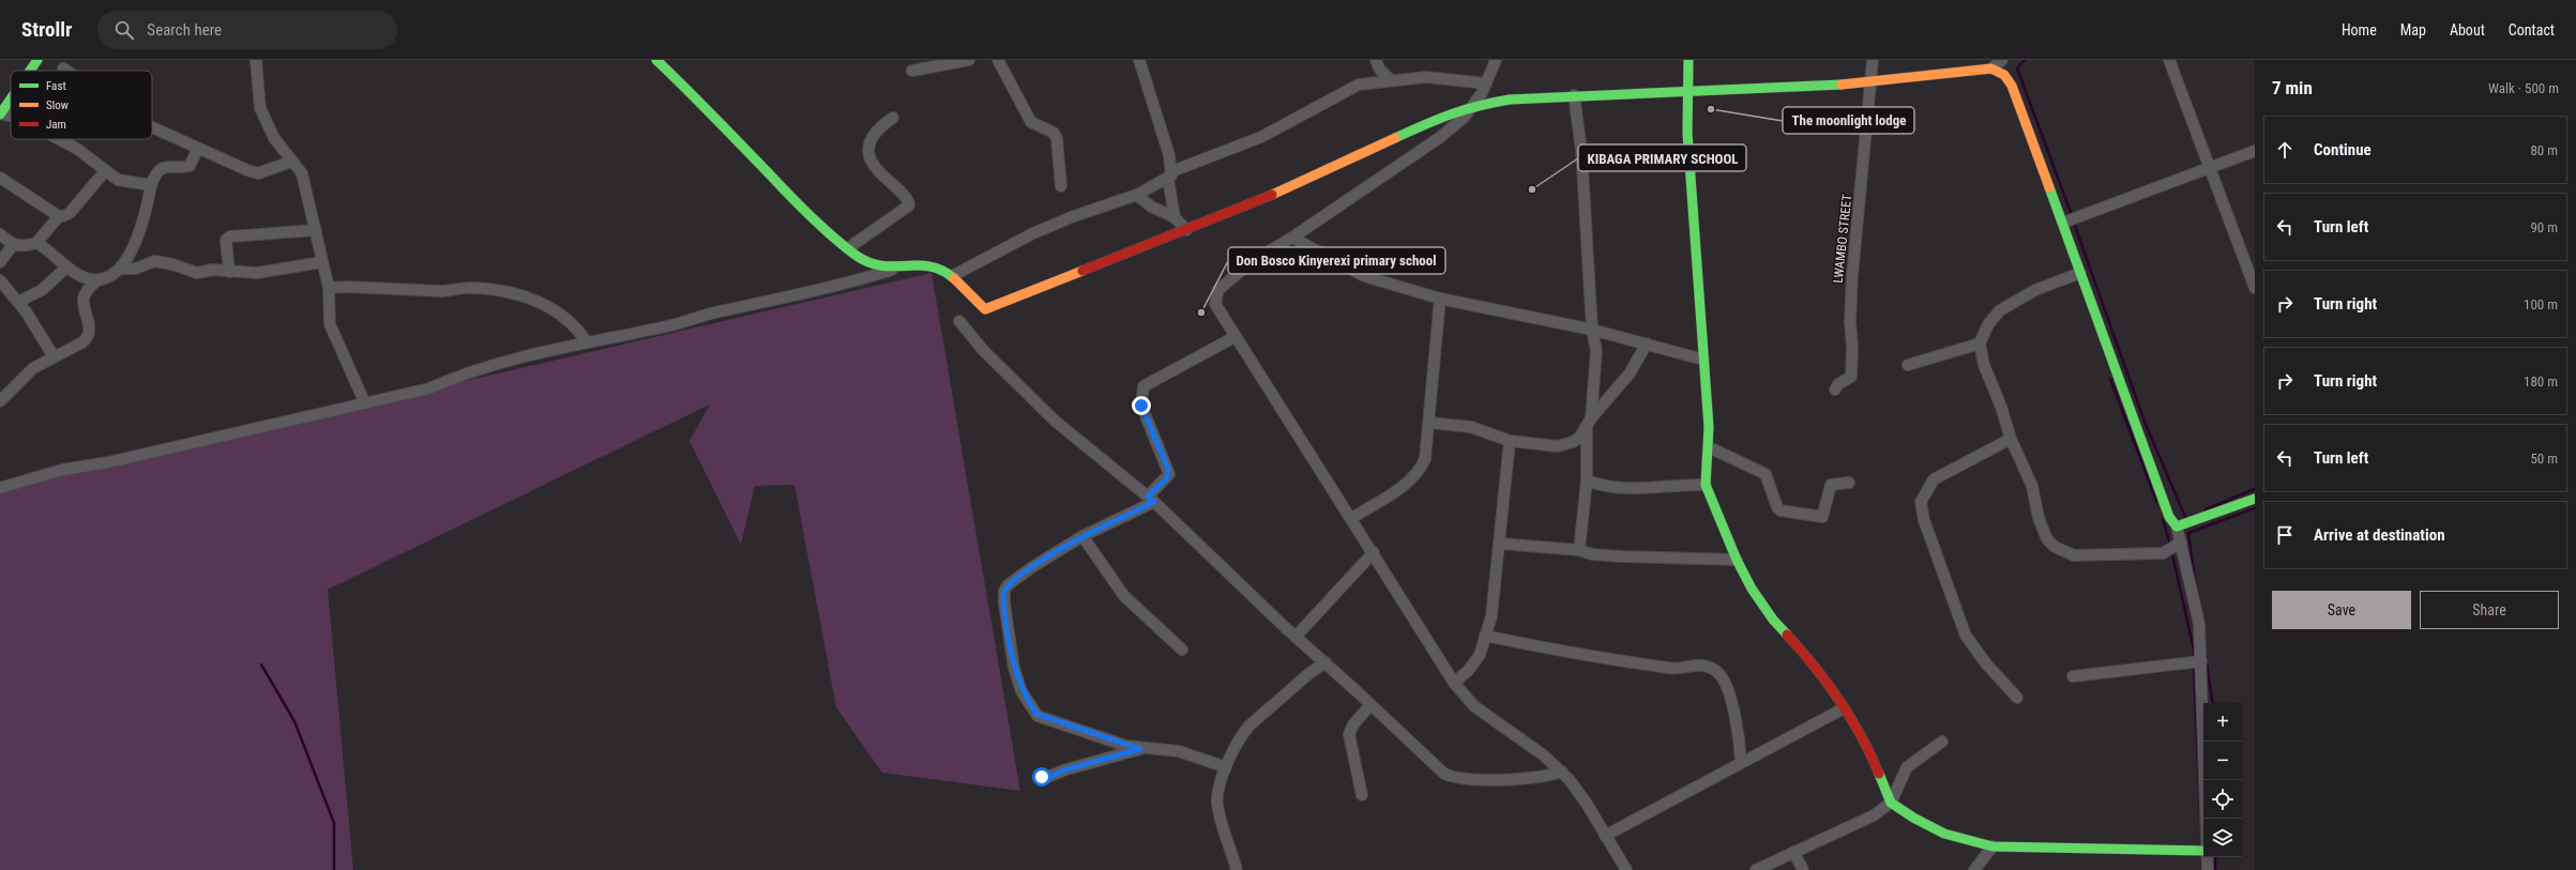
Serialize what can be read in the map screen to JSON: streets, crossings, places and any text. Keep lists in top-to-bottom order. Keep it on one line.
{"streets":{"street":["LWAMBO STREET"]},"places":["The moonlight lodge","KIBAGA PRIMARY SCHOOL","Don Bosco Kinyerexi primary school"],"legend":["Fast","Slow","Jam"],"page":{"header":"Strollr","search":"Search here","nav":["Home","Map","About","Contact"],"heading":["7 min","Walk · 500 m"],"list":[["Continue","80 m"],["Turn left","90 m"],["Turn right","100 m"],["Turn right","180 m"],["Turn left","50 m"],"Arrive at destination"],"buttons":["Save","Share"],"map_buttons":["+","−"]}}
